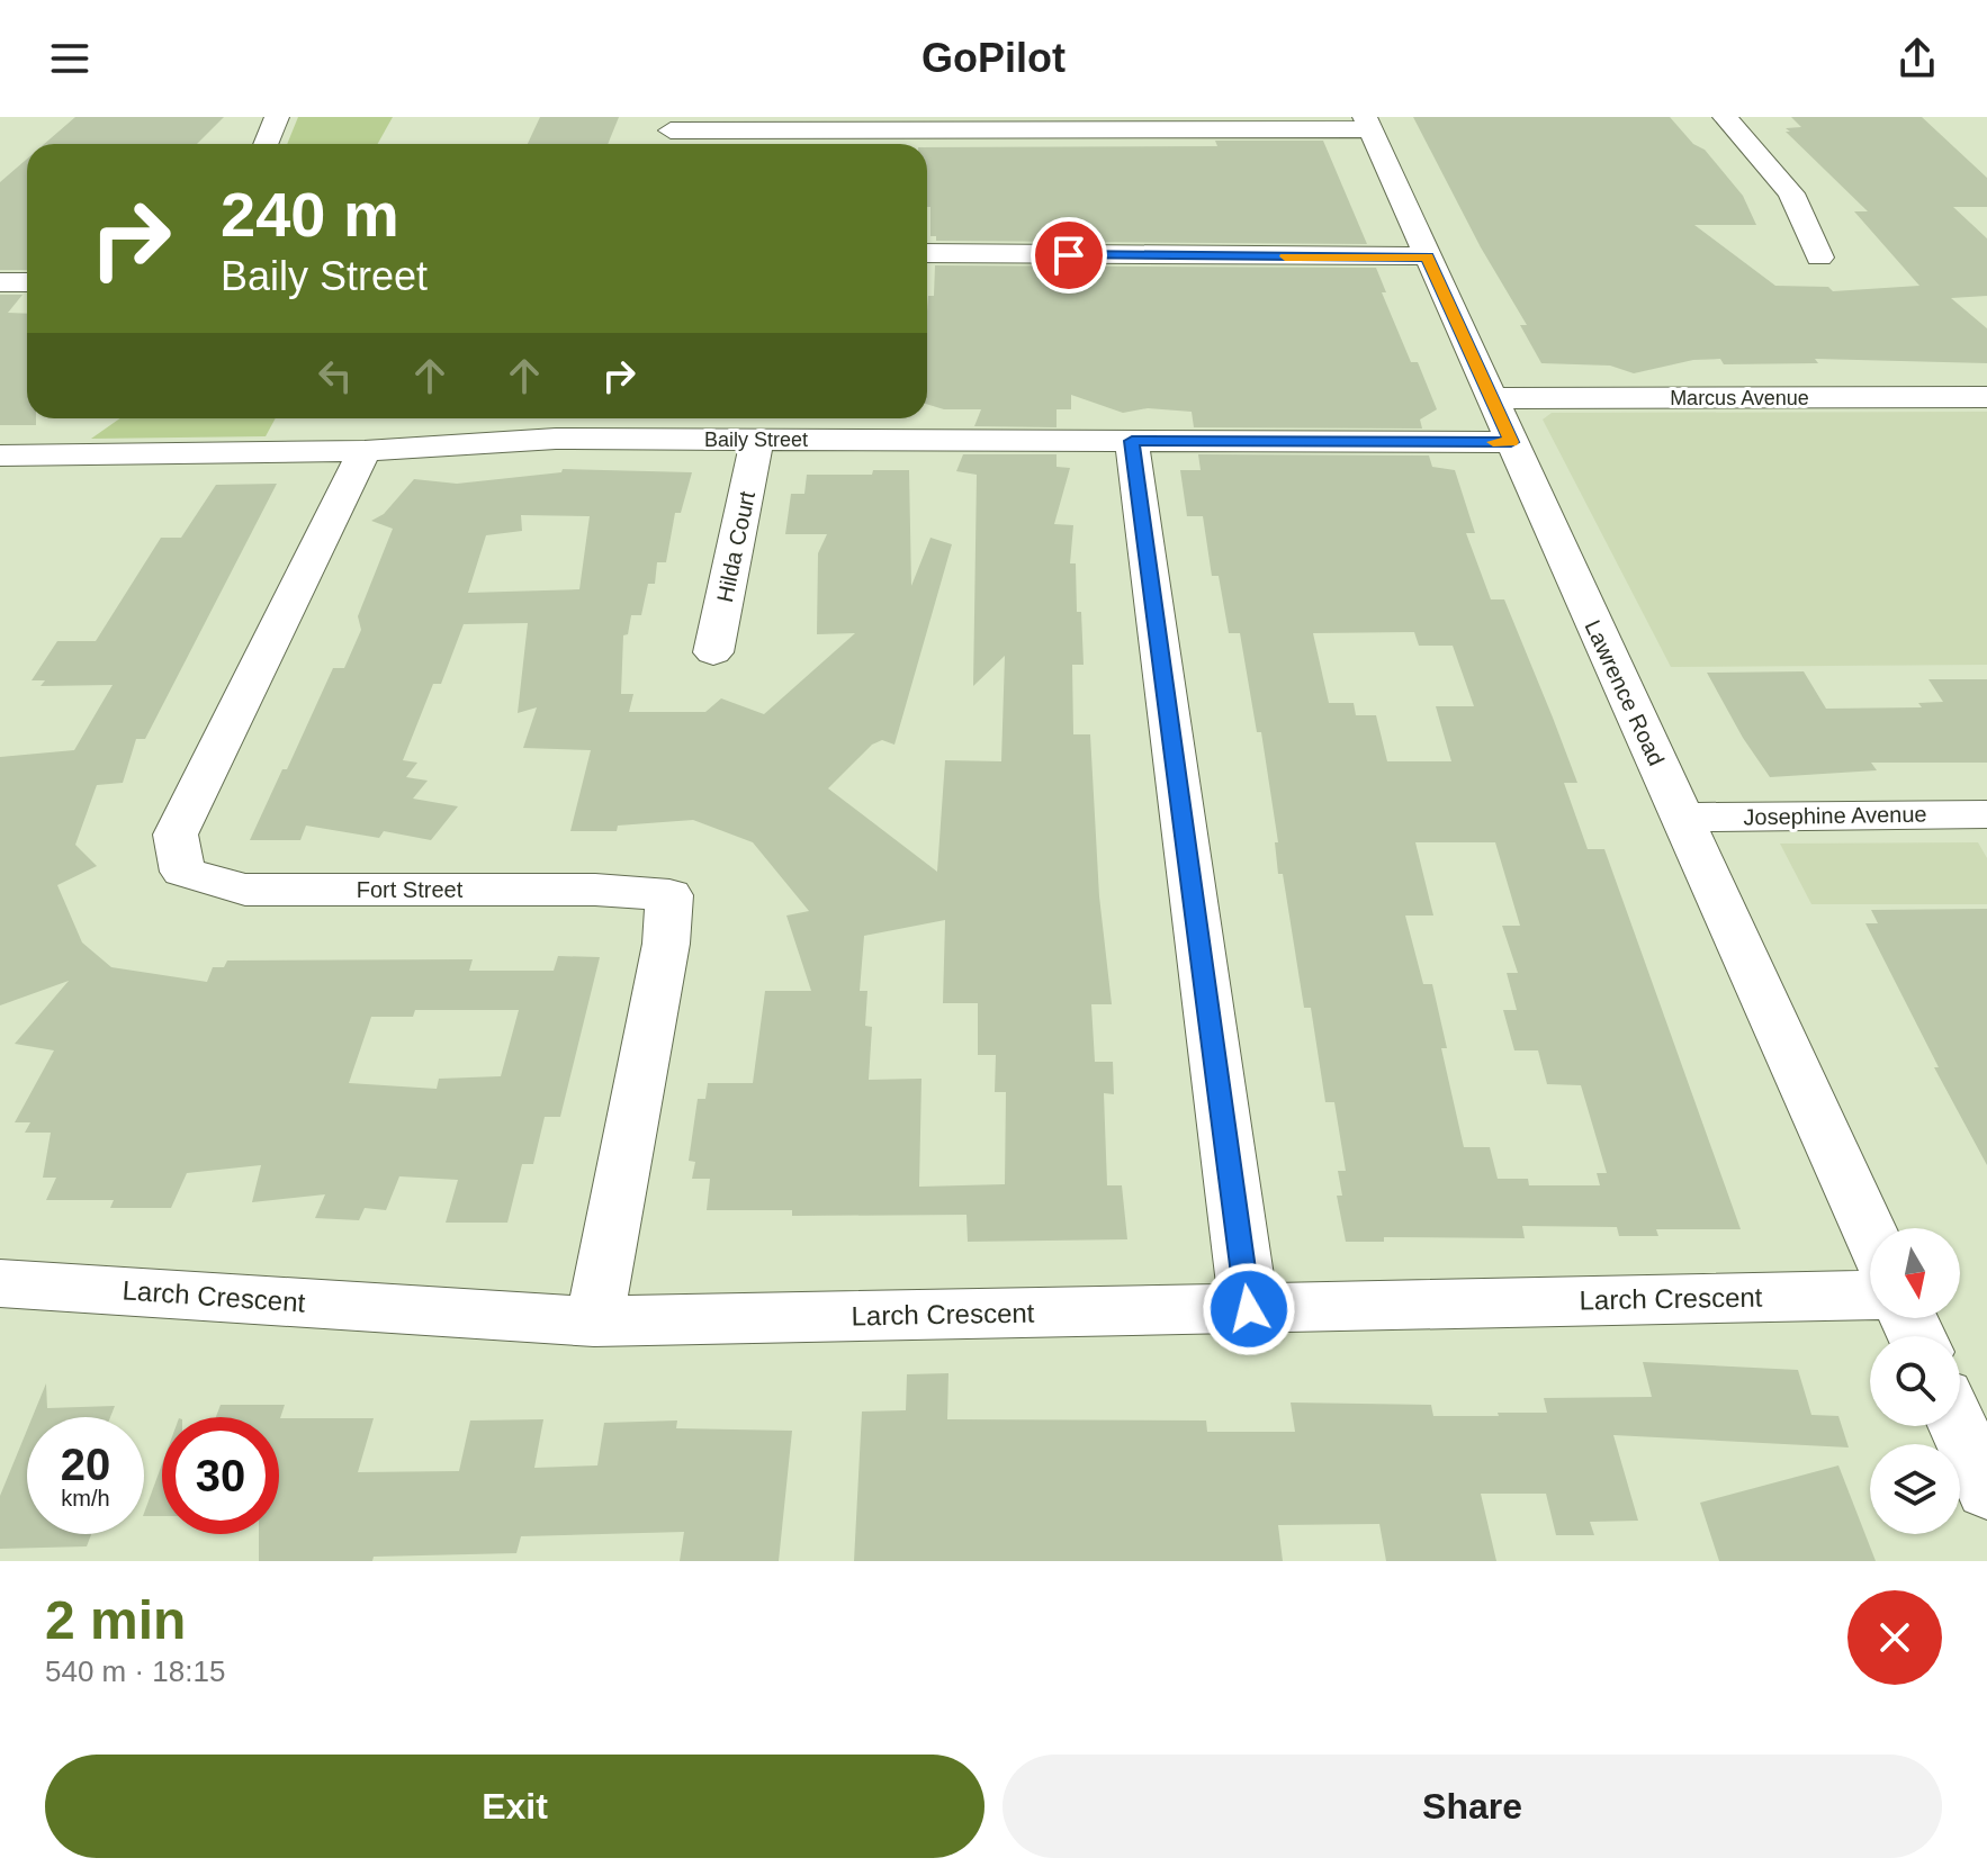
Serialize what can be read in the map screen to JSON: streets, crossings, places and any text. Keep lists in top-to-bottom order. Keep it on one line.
{"streets":{"street":["Marcus Avenue","Baily Street","Hilda Court","Lawrence Road","Josephine Avenue","Fort Street","Larch Crescent"]},"crossings":[["Marcus Avenue","Lawrence Road"],["Baily Street","Hilda Court"],["Baily Street","Lawrence Road"],["Baily Street","Fort Street"],["Lawrence Road","Josephine Avenue"],["Fort Street","Larch Crescent"]],"north":"bottom","page":{"header":"GoPilot","turn":["240 m","Baily Street"],"speed":"20 km/h","limit":"30","heading":["2 min","540 m · 18:15"],"buttons":["Exit","Share"]}}
